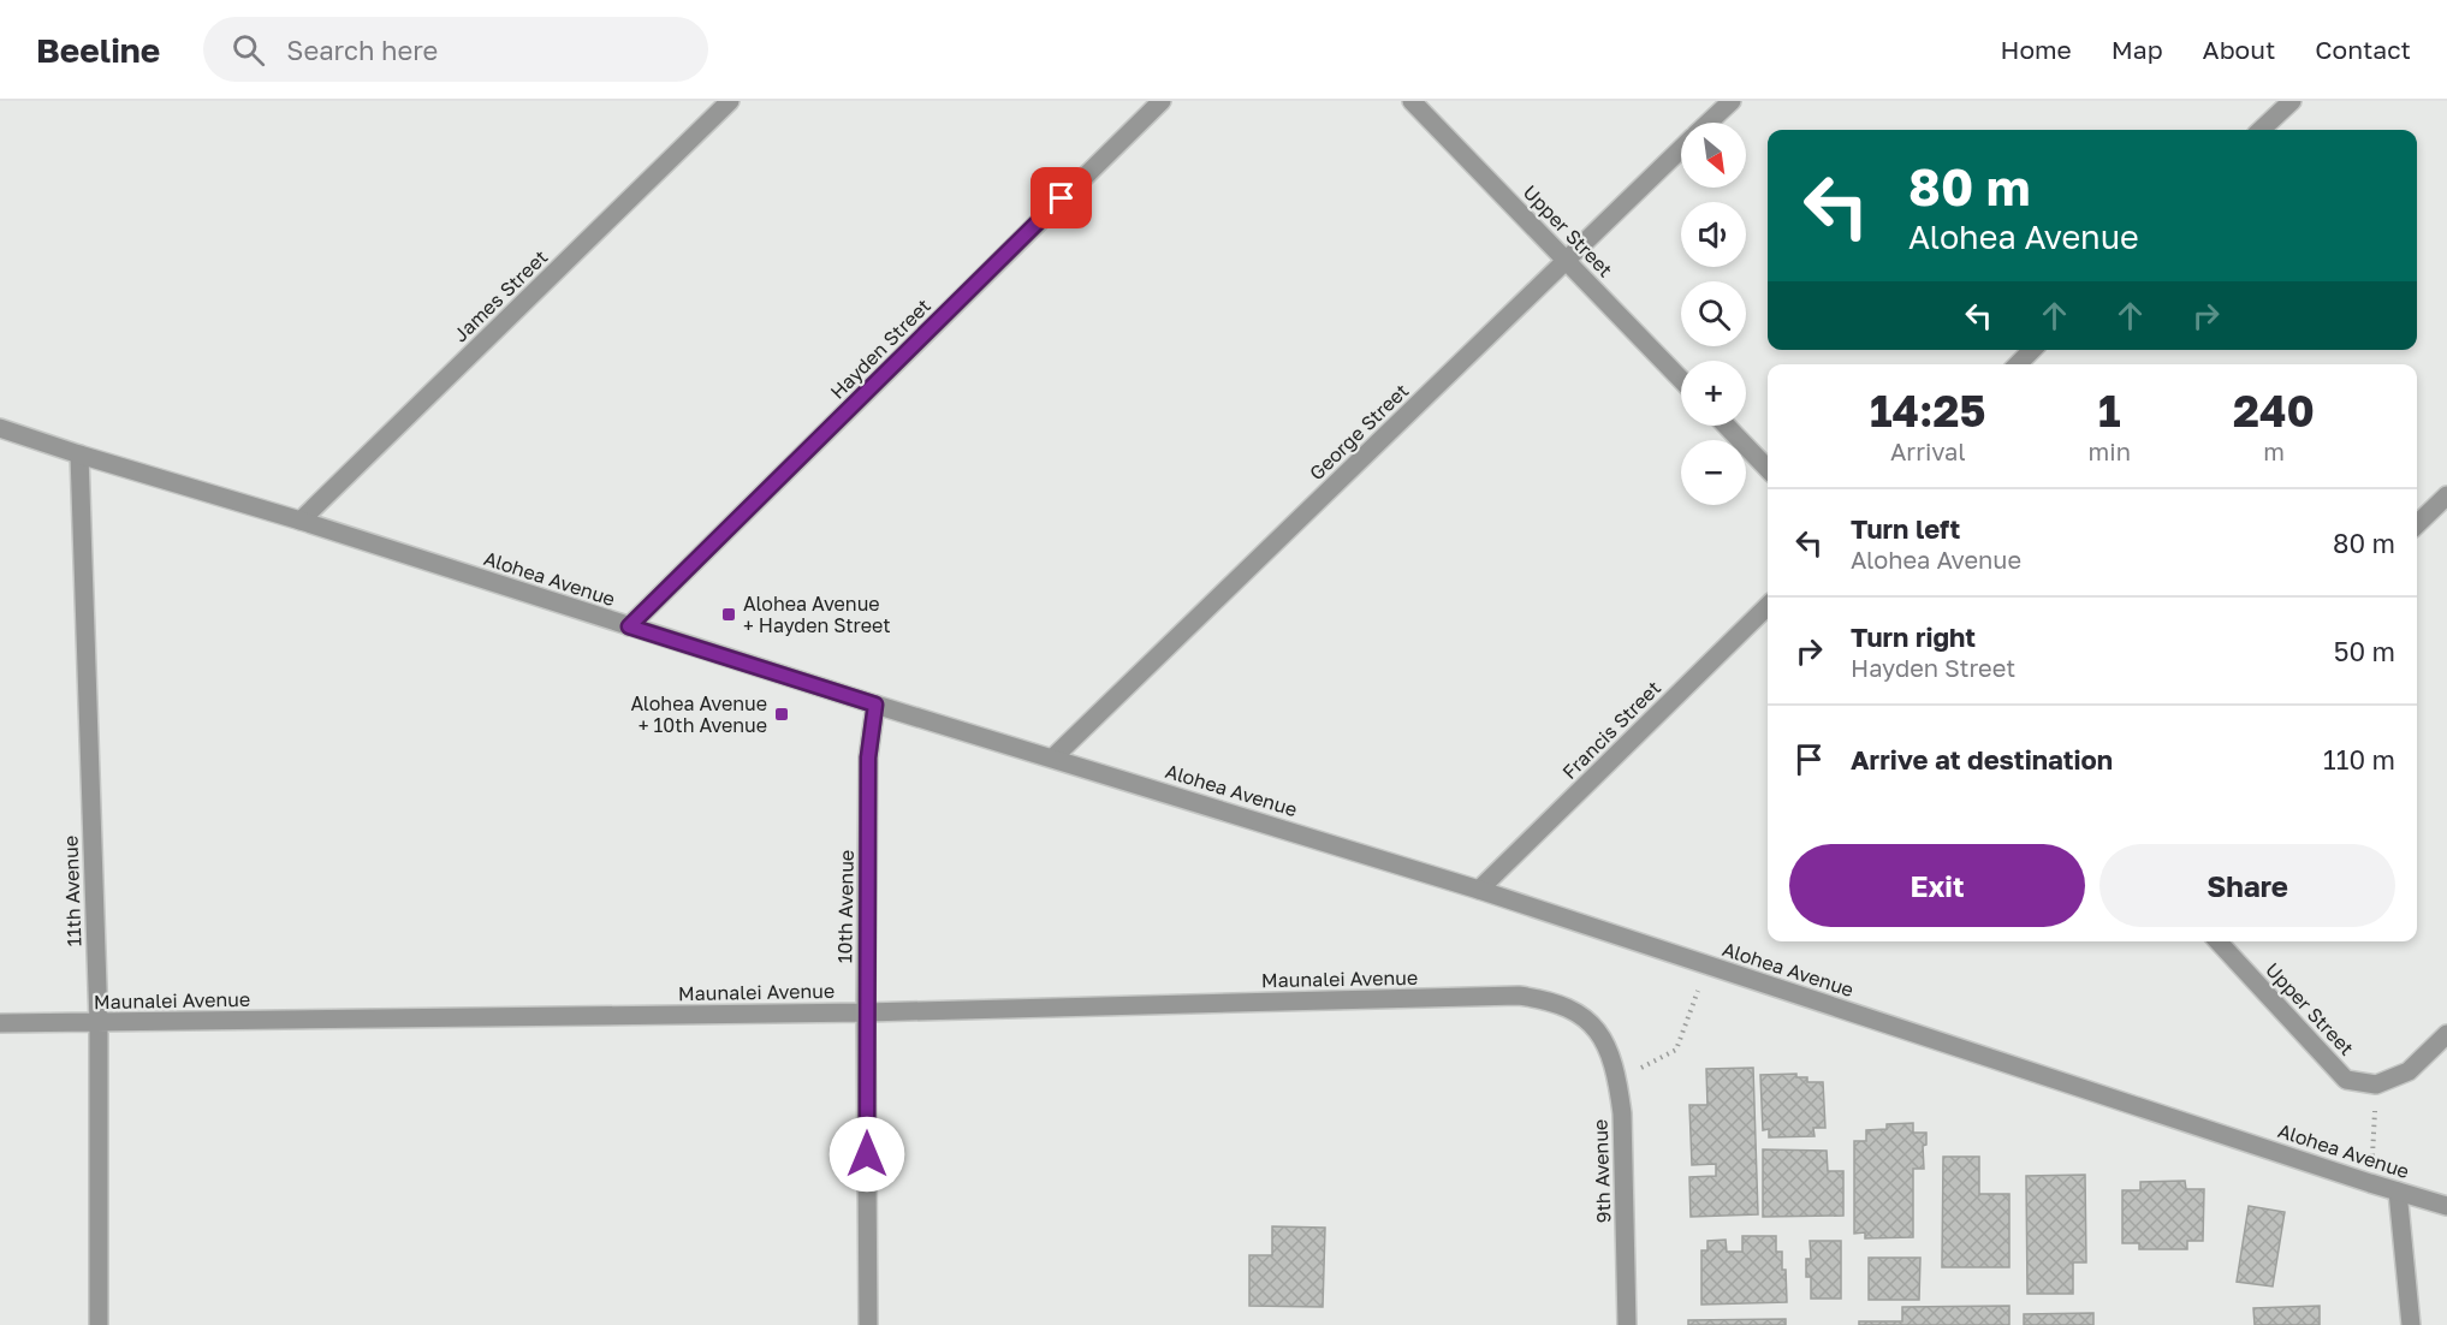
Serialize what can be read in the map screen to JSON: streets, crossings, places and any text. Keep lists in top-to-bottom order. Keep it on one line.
{"streets":{"street":["Upper Street","James Street","Hayden Street","George Street","Alohea Avenue","Francis Street","11th Avenue","10th Avenue","Maunalei Avenue","9th Avenue"]},"crossings":[["Upper Street","George Street"],["James Street","Alohea Avenue"],["Hayden Street","Alohea Avenue"],["George Street","Alohea Avenue"],["Alohea Avenue","Francis Street"],["Alohea Avenue","11th Avenue"],["Alohea Avenue","10th Avenue"],["11th Avenue","Maunalei Avenue"],["10th Avenue","Maunalei Avenue"],["Maunalei Avenue","9th Avenue"]],"places":{"transit":["Alohea Avenue + Hayden Street","Alohea Avenue + 10th Avenue"]},"north":"bottom right","page":{"header":"Beeline","search":"Search here","nav":["Home","Map","About","Contact"],"map_buttons":["+","−"],"turn":["80 m","Alohea Avenue"],"eta":["14:25","Arrival","1","min","240","m"],"list":[{"name":"Turn left","note":"Alohea Avenue","value":"80 m"},{"name":"Turn right","note":"Hayden Street","value":"50 m"},{"name":"Arrive at destination","value":"110 m"}],"buttons":["Exit","Share"]}}
